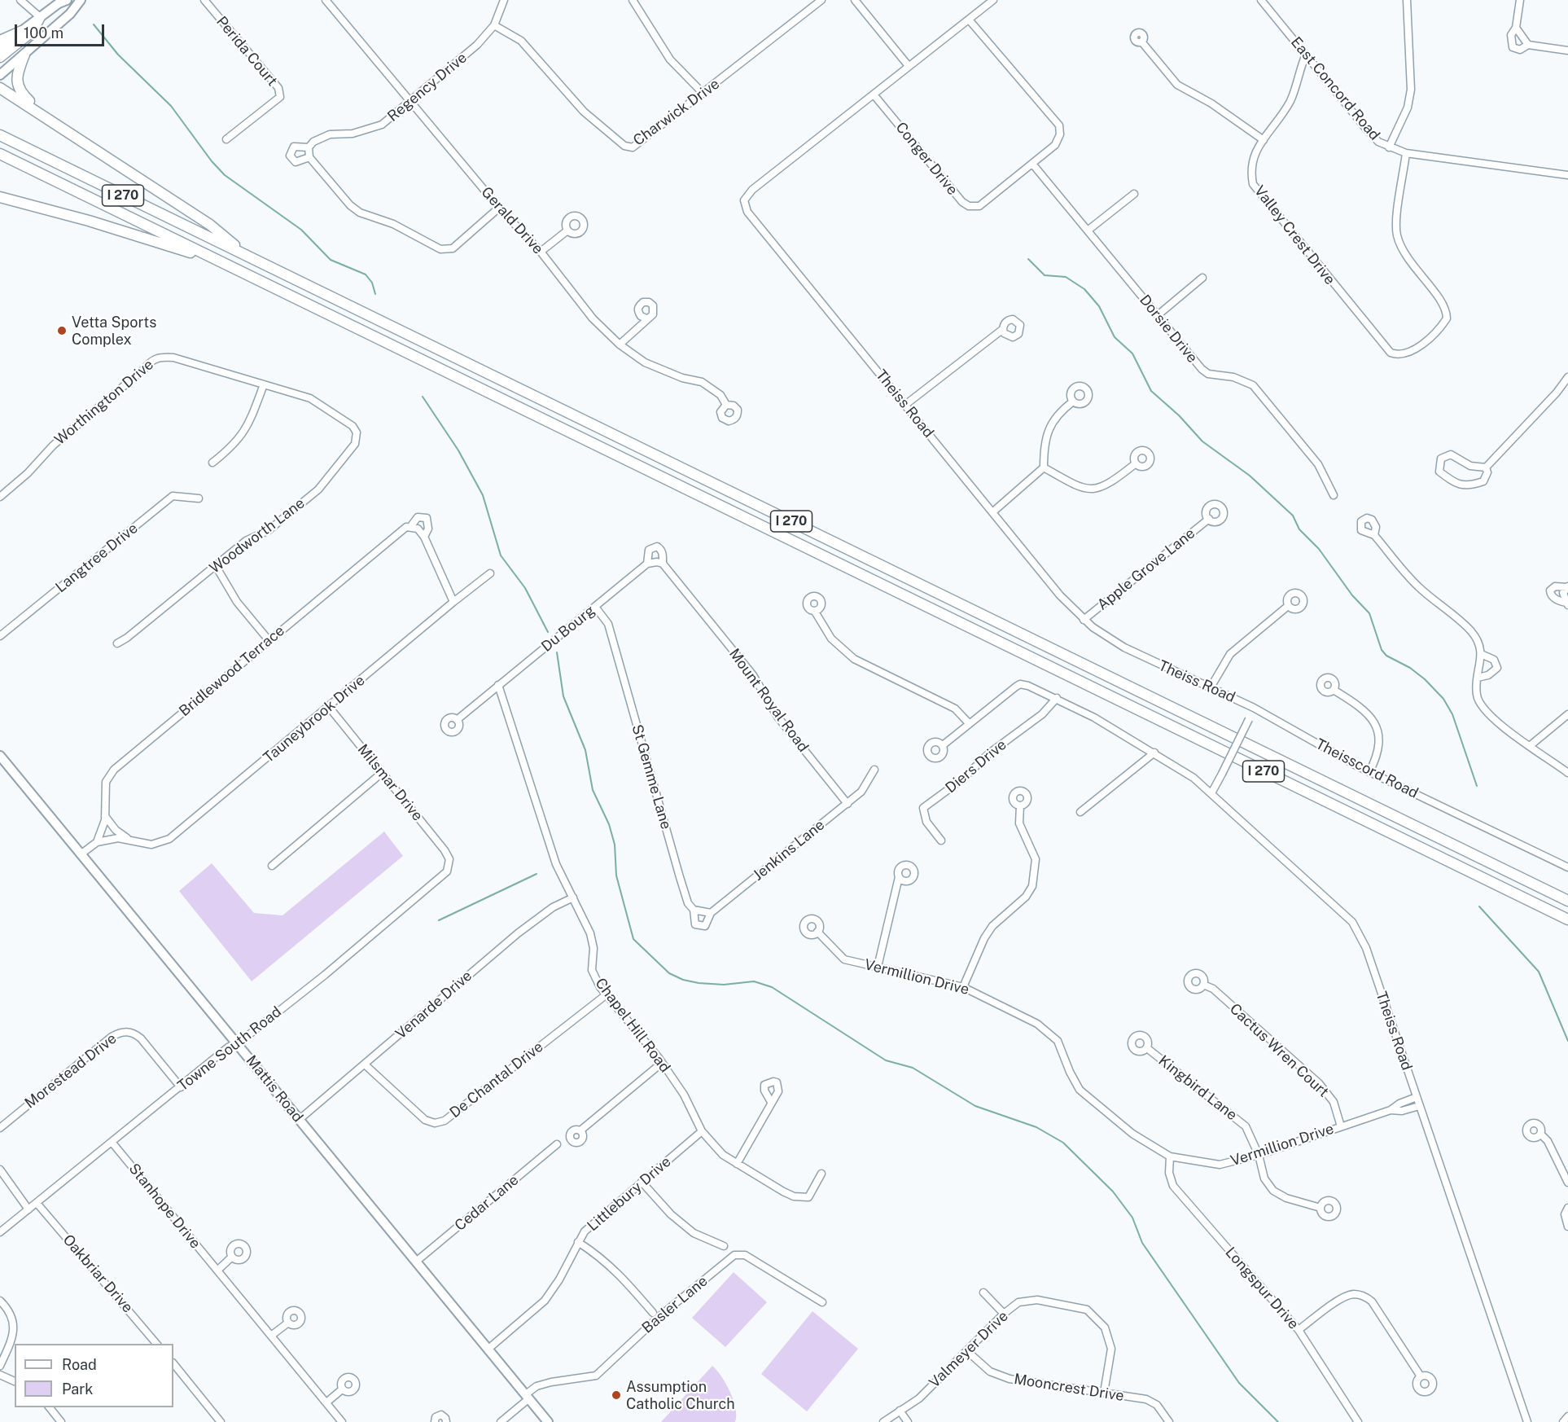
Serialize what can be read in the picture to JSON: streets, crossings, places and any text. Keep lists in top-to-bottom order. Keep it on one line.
{"streets":{"highway":["I 270"],"main road":["Mattis Road"],"street":["Perida Court","Regency Drive","East Concord Road","Charwick Drive","Conger Drive","Gerald Drive","Valley Crest Drive","Dorsie Drive","Worthington Drive","Theiss Road","Woodworth Lane","Langtree Drive","Apple Grove Lane","Du Bourg","Bridlewood Terrace","Mount Royal Road","Tauneybrook Drive","Diers Drive","Theisscord Road","St Gemme Lane","Milsmar Drive","Jenkins Lane","Vermillion Drive","Venarde Drive","Chapel Hill Road","Towne South Road","Cactus Wren Court","Morestead Drive","De Chantal Drive","Kingbird Lane","Littlebury Drive","Cedar Lane","Stanhope Drive","Oakbriar Drive","Longspur Drive","Basler Lane","Valmeyer Drive","Mooncrest Drive"]},"crossings":[["Regency Drive","Charwick Drive"],["Regency Drive","Gerald Drive"],["East Concord Road","Valley Crest Drive"],["Conger Drive","Dorsie Drive"],["Conger Drive","Theiss Road"],["Worthington Drive","Woodworth Lane"],["Theiss Road","Apple Grove Lane"],["Theiss Road","Diers Drive"],["Theiss Road","Theisscord Road"],["Theiss Road","Vermillion Drive"],["Du Bourg","Mount Royal Road"],["Du Bourg","St Gemme Lane"],["Du Bourg","Chapel Hill Road"],["Bridlewood Terrace","Tauneybrook Drive"],["Mount Royal Road","Jenkins Lane"],["Tauneybrook Drive","Milsmar Drive"],["Tauneybrook Drive","Mattis Road"],["St Gemme Lane","Jenkins Lane"],["Milsmar Drive","Towne South Road"],["Vermillion Drive","Cactus Wren Court"],["Vermillion Drive","Kingbird Lane"],["Vermillion Drive","Longspur Drive"],["Venarde Drive","Chapel Hill Road"],["Venarde Drive","De Chantal Drive"],["Venarde Drive","Mattis Road"],["Chapel Hill Road","De Chantal Drive"],["Chapel Hill Road","Littlebury Drive"],["Towne South Road","Morestead Drive"],["Towne South Road","Mattis Road"],["Towne South Road","Stanhope Drive"],["Towne South Road","Oakbriar Drive"],["Mattis Road","Littlebury Drive"],["Mattis Road","Cedar Lane"],["Mattis Road","Basler Lane"],["Valmeyer Drive","Mooncrest Drive"]],"places":["Vetta Sports Complex","Assumption Catholic Church"],"legend":["Road","Park"],"scale_bar":"100 m"}
